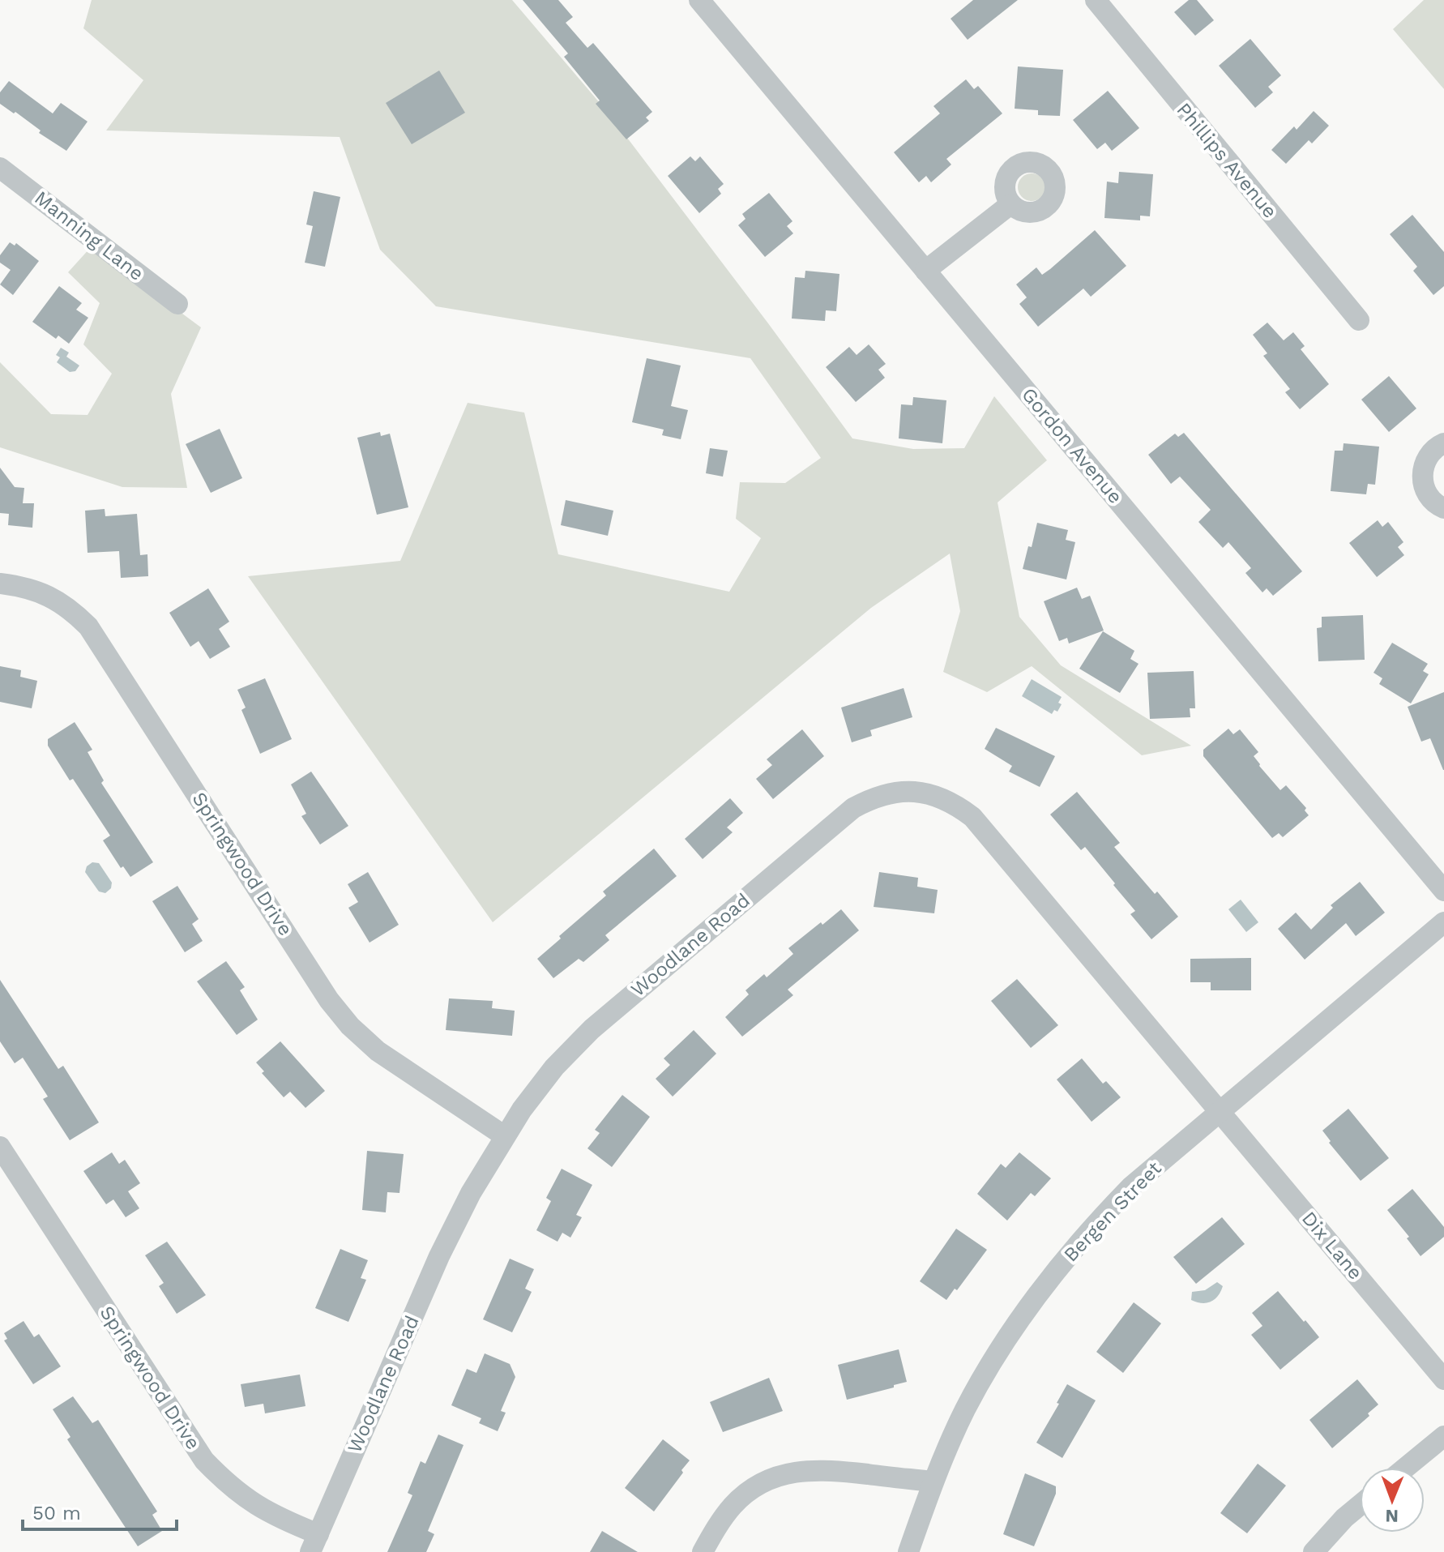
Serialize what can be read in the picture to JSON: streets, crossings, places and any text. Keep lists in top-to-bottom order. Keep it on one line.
{"streets":{"street":["Phillips Avenue","Manning Lane","Gordon Avenue","Springwood Drive","Woodlane Road","Bergen Street","Dix Lane"]},"crossings":[["Springwood Drive","Woodlane Road"],["Woodlane Road","Bergen Street"],["Woodlane Road","Dix Lane"],["Bergen Street","Dix Lane"]],"scale_bar":"50 m","north":"bottom"}
